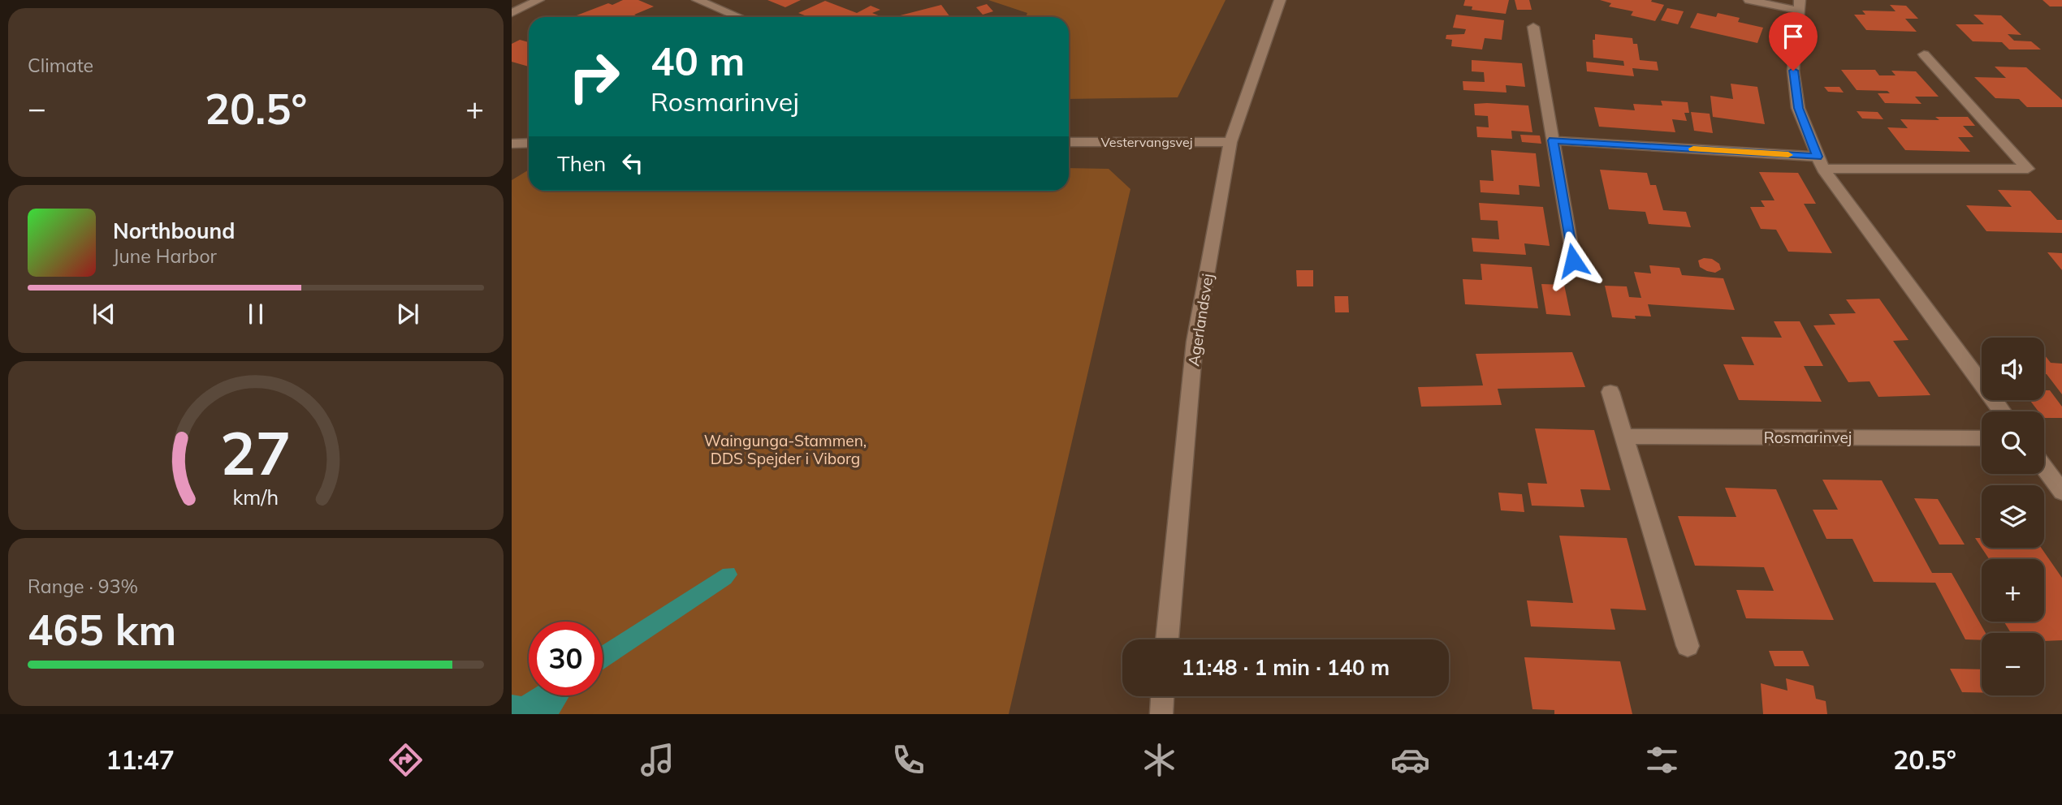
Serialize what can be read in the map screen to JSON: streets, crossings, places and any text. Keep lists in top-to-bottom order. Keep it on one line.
{"streets":{"street":["Vestervangsvej","Agerlandsvej","Rosmarinvej"]},"crossings":[["Vestervangsvej","Agerlandsvej"]],"parks":["Waingunga-Stammen, DDS Spejder i Viborg"],"page":{"tile":["Climate",["Range · 93%","465 km"]],"turn":["40 m","Rosmarinvej"],"heat":["−","20.5°","+"],"then":"Then","song":["Northbound","June Harbor"],"map_buttons":["+","−"],"limit":"30","trip":"11:48 · 1 min · 140 m","tabs":["11:47","20.5°"],"gauge":["27","km/h"]}}
